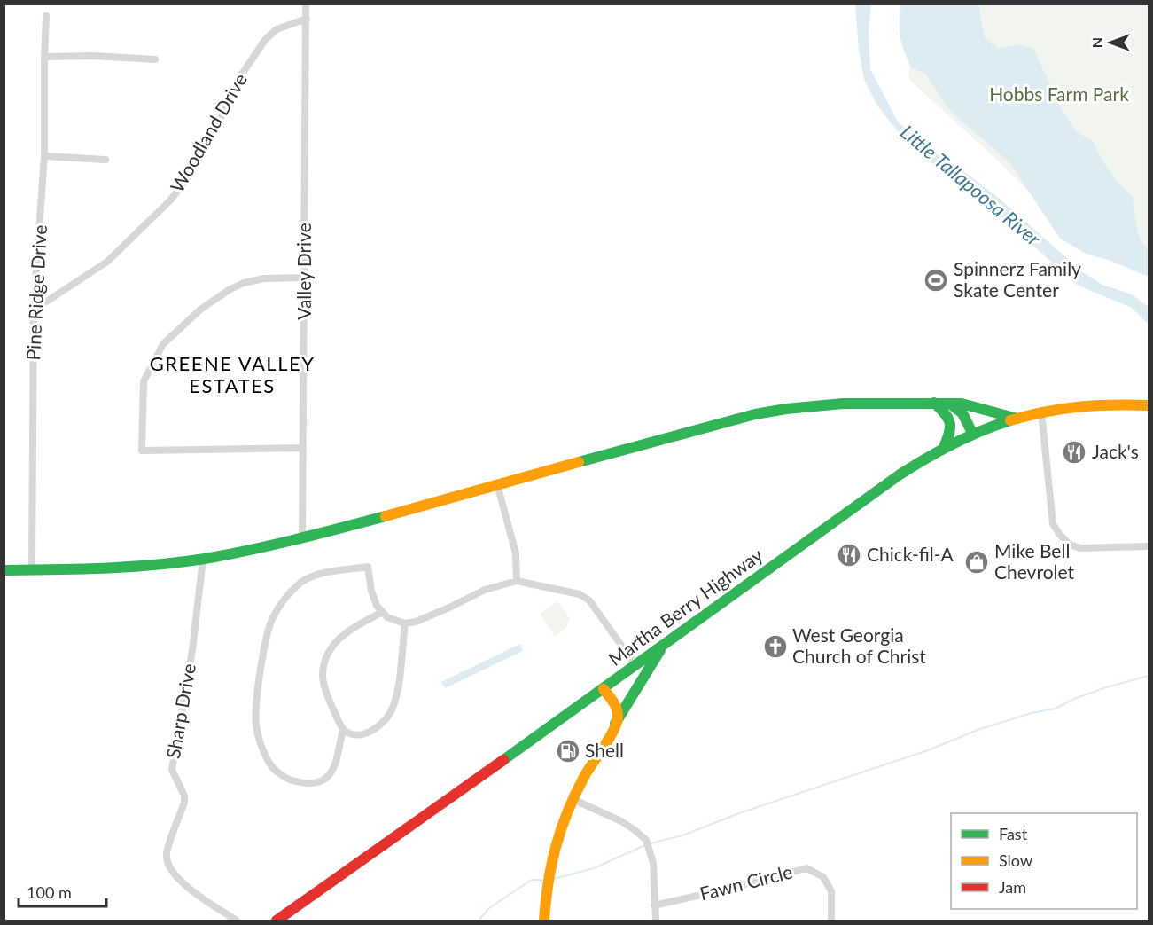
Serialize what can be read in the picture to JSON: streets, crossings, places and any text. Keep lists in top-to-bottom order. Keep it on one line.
{"streets":{"main road":["Martha Berry Highway"],"street":["Woodland Drive","Valley Drive","Pine Ridge Drive","Sharp Drive","Fawn Circle"]},"crossings":[["Woodland Drive","Valley Drive"],["Woodland Drive","Pine Ridge Drive"]],"districts":["GREENE VALLEY ESTATES"],"water":["Little Tallapoosa River"],"parks":["Hobbs Farm Park"],"places":{"sports":["Spinnerz Family Skate Center"],"restaurant":["Jack's","Chick-fil-A"],"shop":["Mike Bell Chevrolet"],"church":["West Georgia Church of Christ"],"fuel station":["Shell"]},"legend":["Fast","Slow","Jam"],"scale_bar":"100 m","north":"left"}
